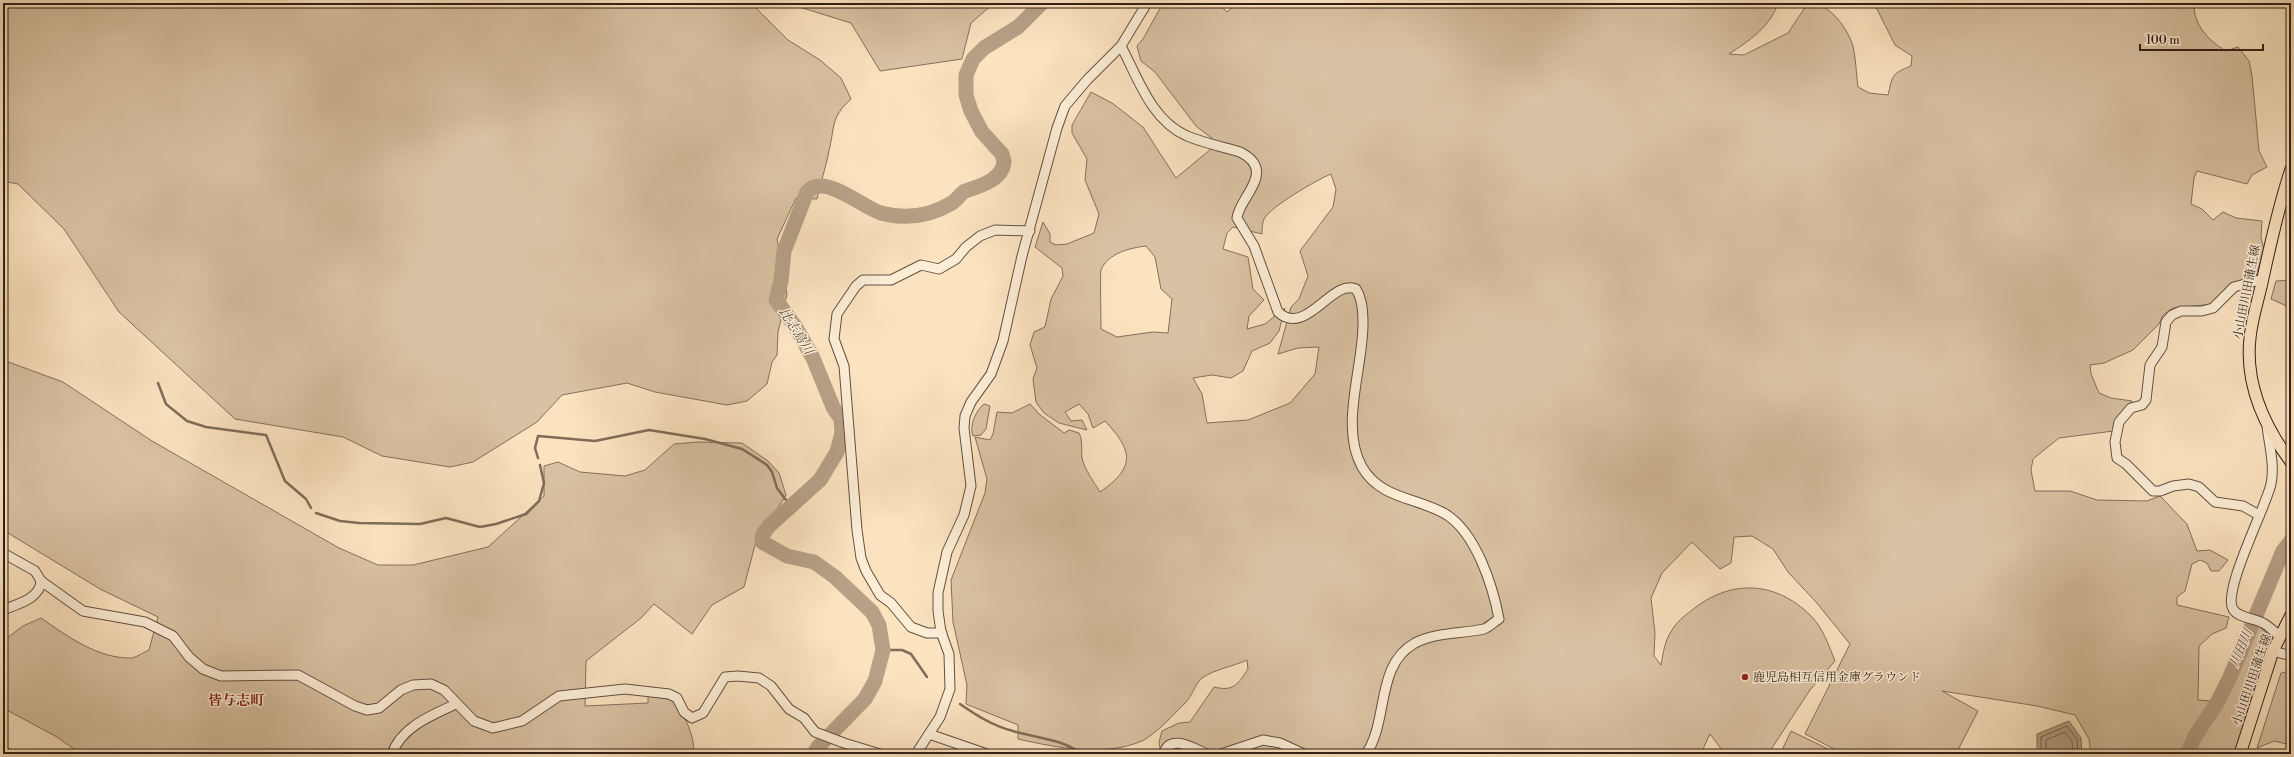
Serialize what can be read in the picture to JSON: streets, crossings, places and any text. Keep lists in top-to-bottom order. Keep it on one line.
{"streets":{"main road":["小山田川田蒲生線"]},"districts":["皆与志町"],"water":["比志島川","川田川"],"places":["鹿児島相互信用金庫グラウンド"],"scale_bar":"100 m"}
